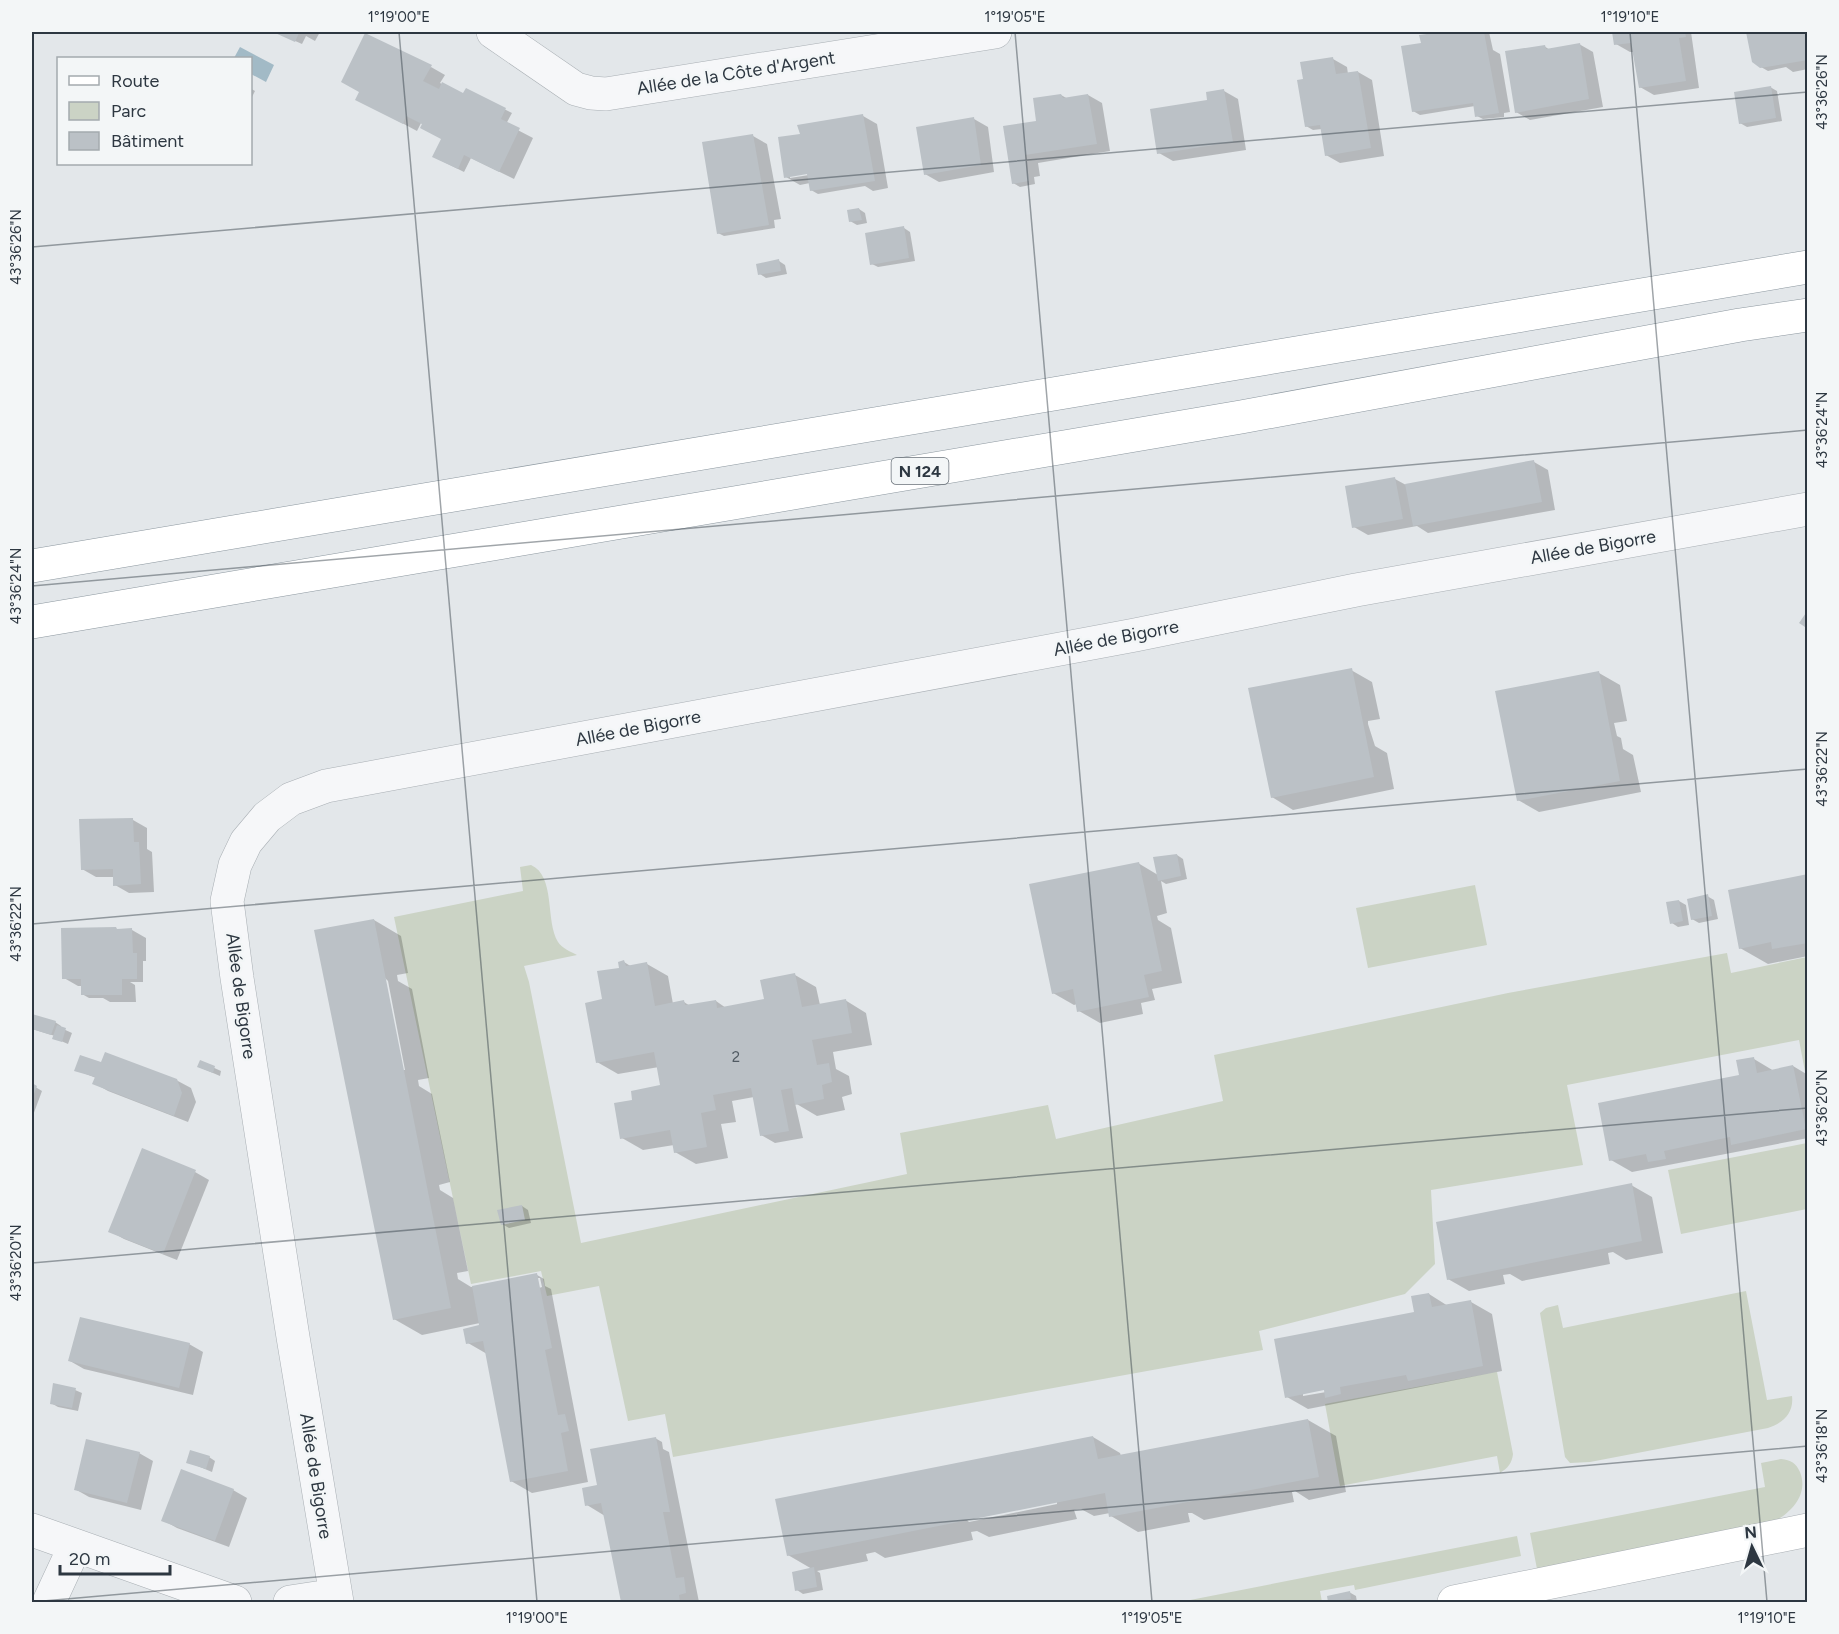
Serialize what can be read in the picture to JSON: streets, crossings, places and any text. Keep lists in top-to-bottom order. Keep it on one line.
{"streets":{"main road":["N 124"],"street":["Allée de la Côte d'Argent","Allée de Bigorre"]},"house_numbers":["2"],"legend":["Route","Parc","Bâtiment"],"scale_bar":"20 m","north":"top","coordinates":["1°19'00\"E","1°19'05\"E","1°19'10\"E","43°36'26\"N","43°36'24\"N","43°36'22\"N","43°36'20\"N","43°36'18\"N"]}
